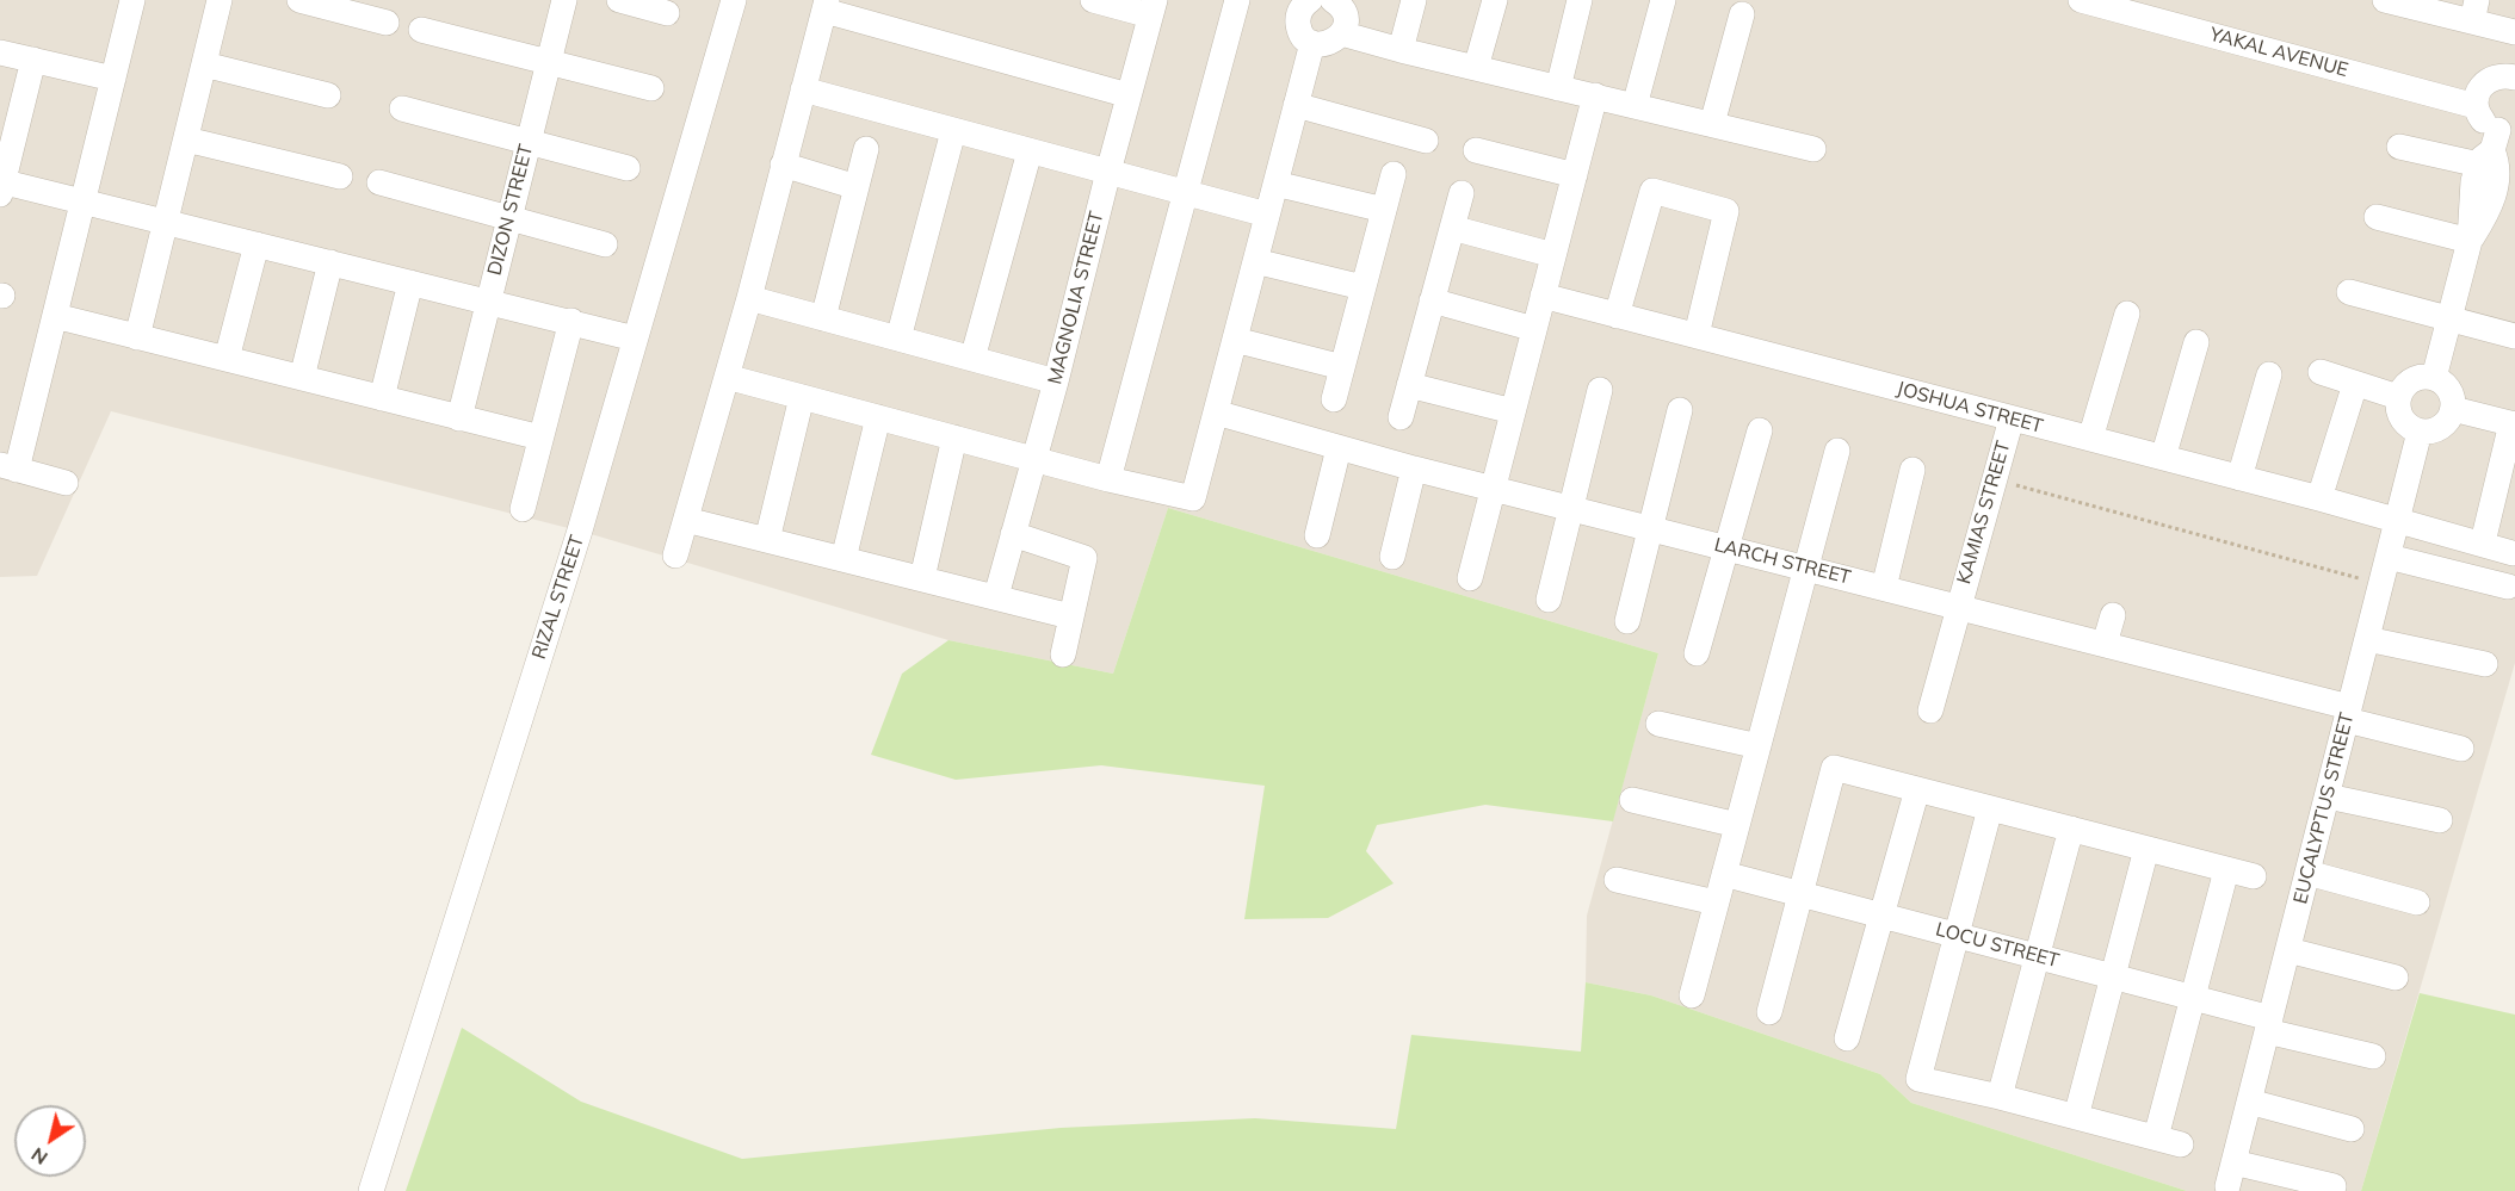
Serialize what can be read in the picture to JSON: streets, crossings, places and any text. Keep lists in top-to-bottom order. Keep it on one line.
{"streets":{"street":["YAKAL AVENUE","DIZON STREET","MAGNOLIA STREET","JOSHUA STREET","KAMIAS STREET","LARCH STREET","RIZAL STREET","EUCALYPTUS STREET","LOCU STREET"]},"crossings":[["JOSHUA STREET","KAMIAS STREET"],["JOSHUA STREET","EUCALYPTUS STREET"],["KAMIAS STREET","LARCH STREET"],["LARCH STREET","EUCALYPTUS STREET"],["EUCALYPTUS STREET","LOCU STREET"]],"north":"bottom left"}
